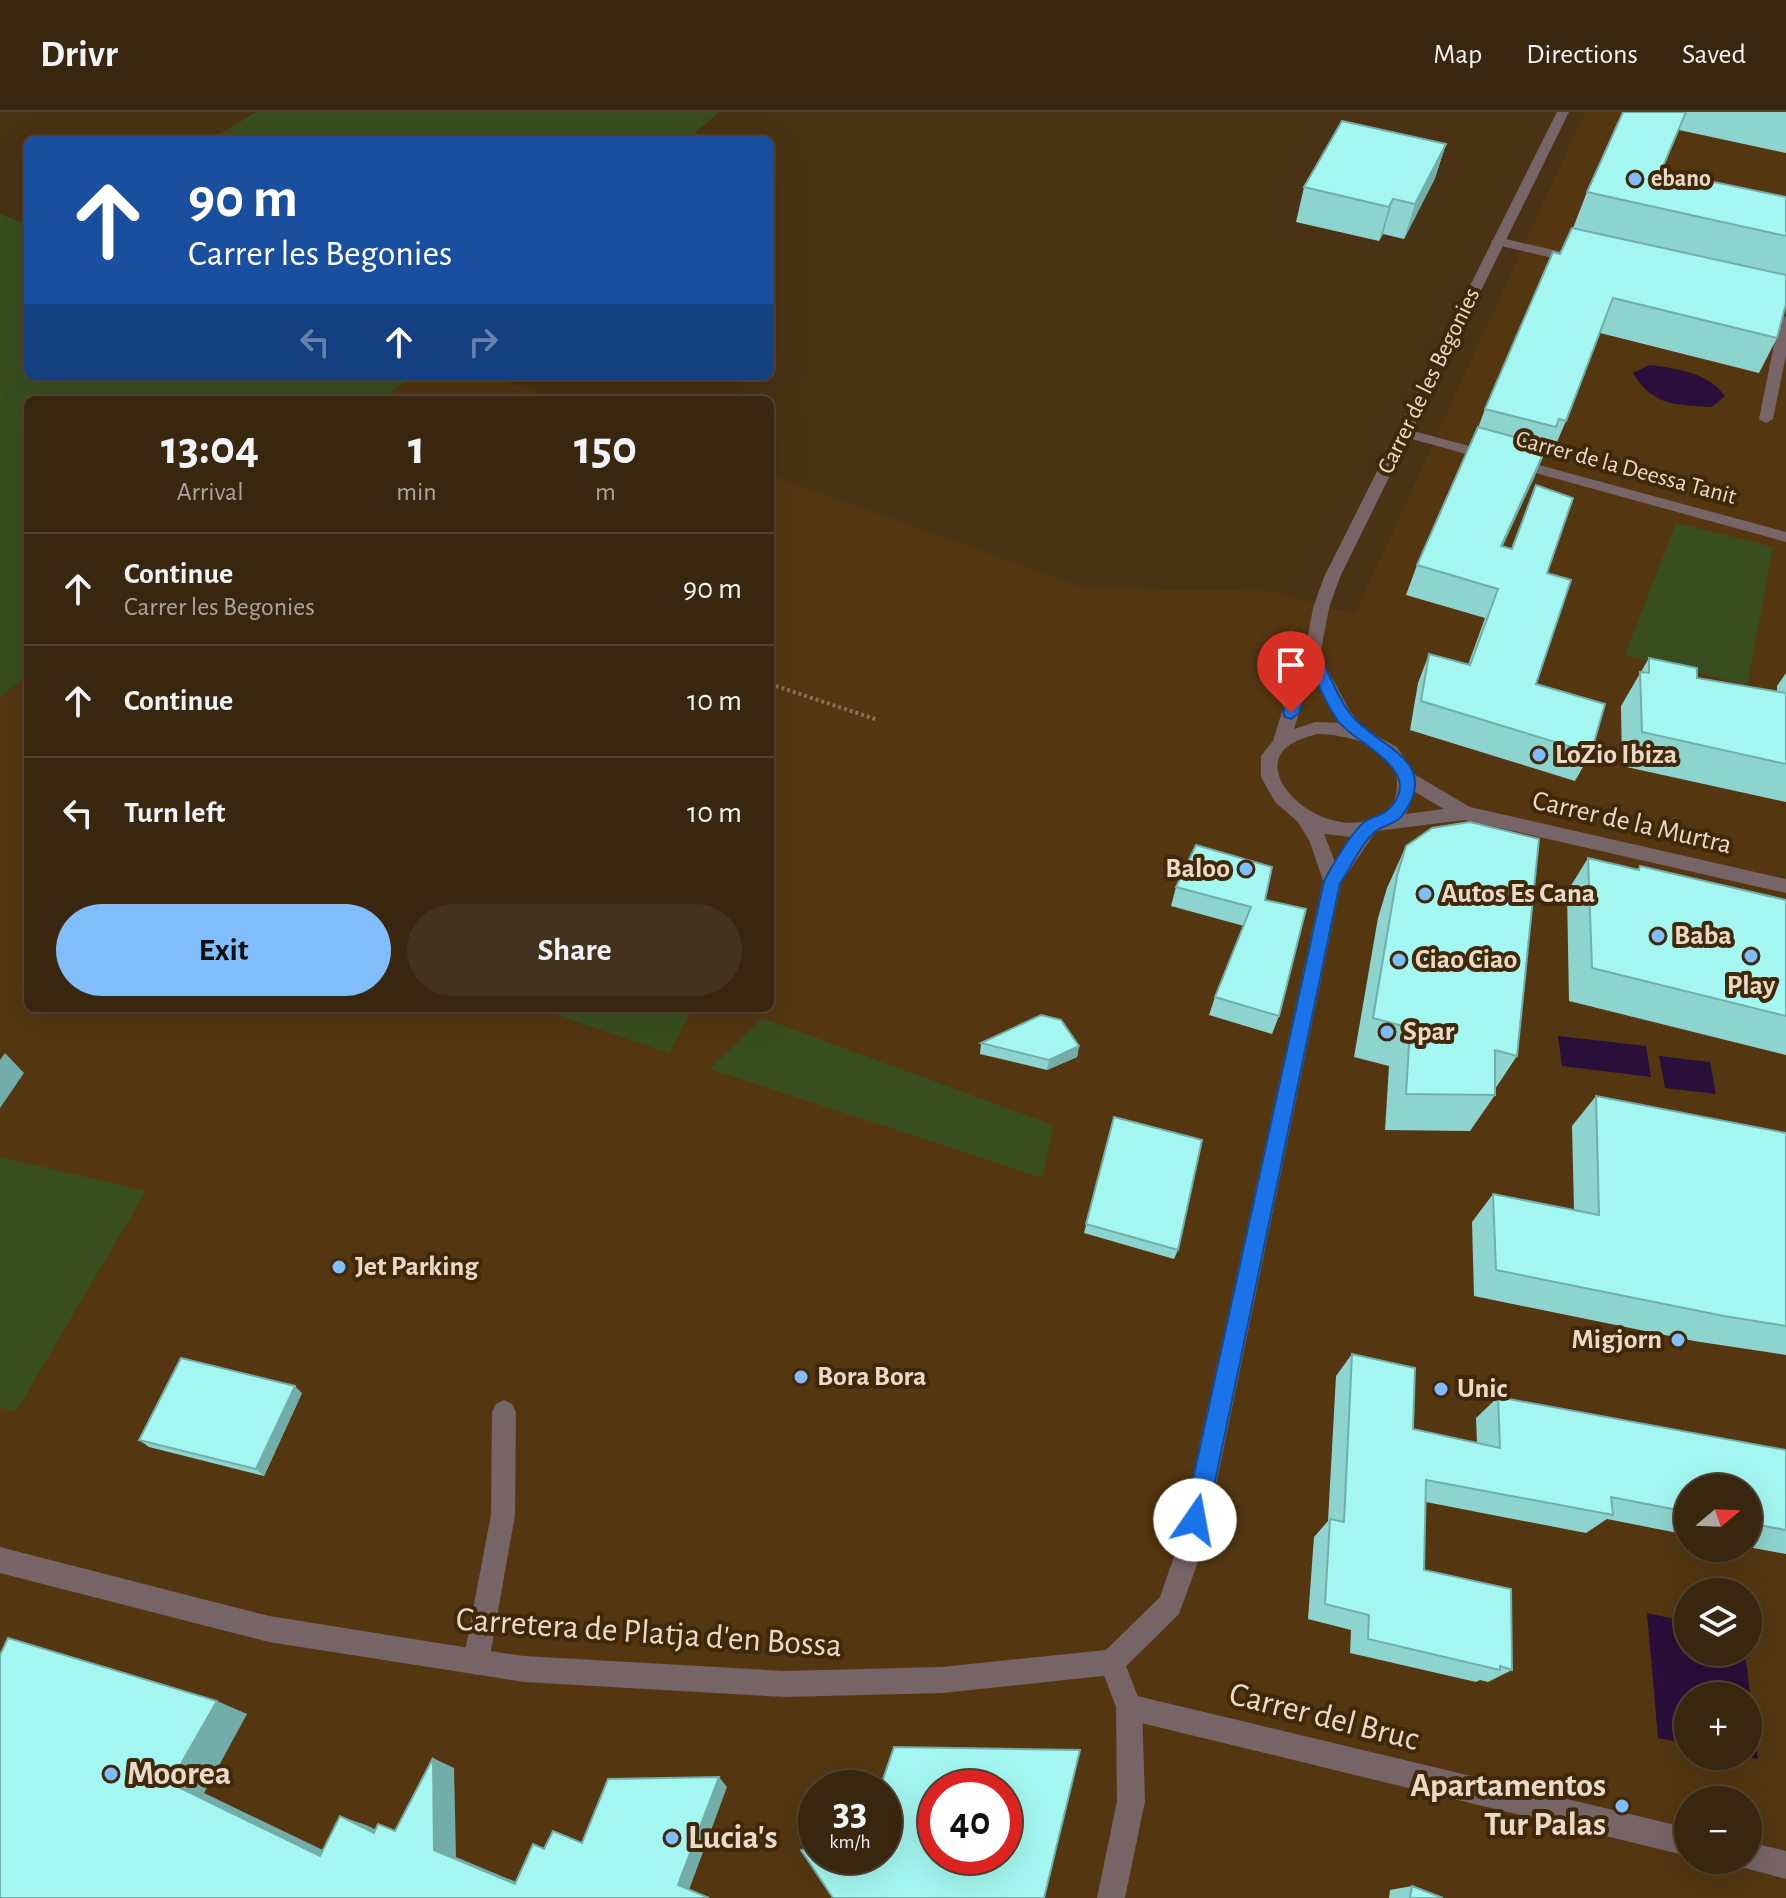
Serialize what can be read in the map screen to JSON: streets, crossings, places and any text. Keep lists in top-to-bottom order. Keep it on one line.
{"streets":{"street":["Carrer de les Begonies","Carrer de la Deessa Tanit","Carrer de la Murtra","Carretera de Platja d'en Bossa","Carrer del Bruc"]},"crossings":[["Carrer de les Begonies","Carrer de la Deessa Tanit"],["Carrer de les Begonies","Carrer de la Murtra"]],"places":["ebano","LoZio Ibiza","Baloo","Autos Es Cana","Baba","Play","Ciao Ciao","Spar","Jet Parking","Migjorn","Bora Bora","Unic","Moorea","Apartamentos Tur Palas","Lucia's"],"north":"right","page":{"header":"Drivr","nav":["Map","Directions","Saved"],"turn":["90 m","Carrer les Begonies"],"eta":["13:04","Arrival","1","min","150","m"],"list":[{"name":"Continue","note":"Carrer les Begonies","value":"90 m"},{"name":"Continue","value":"10 m"},{"name":"Turn left","value":"10 m"}],"buttons":["Exit","Share"],"map_buttons":["+","−"],"speed":"33 km/h","limit":"40"}}
